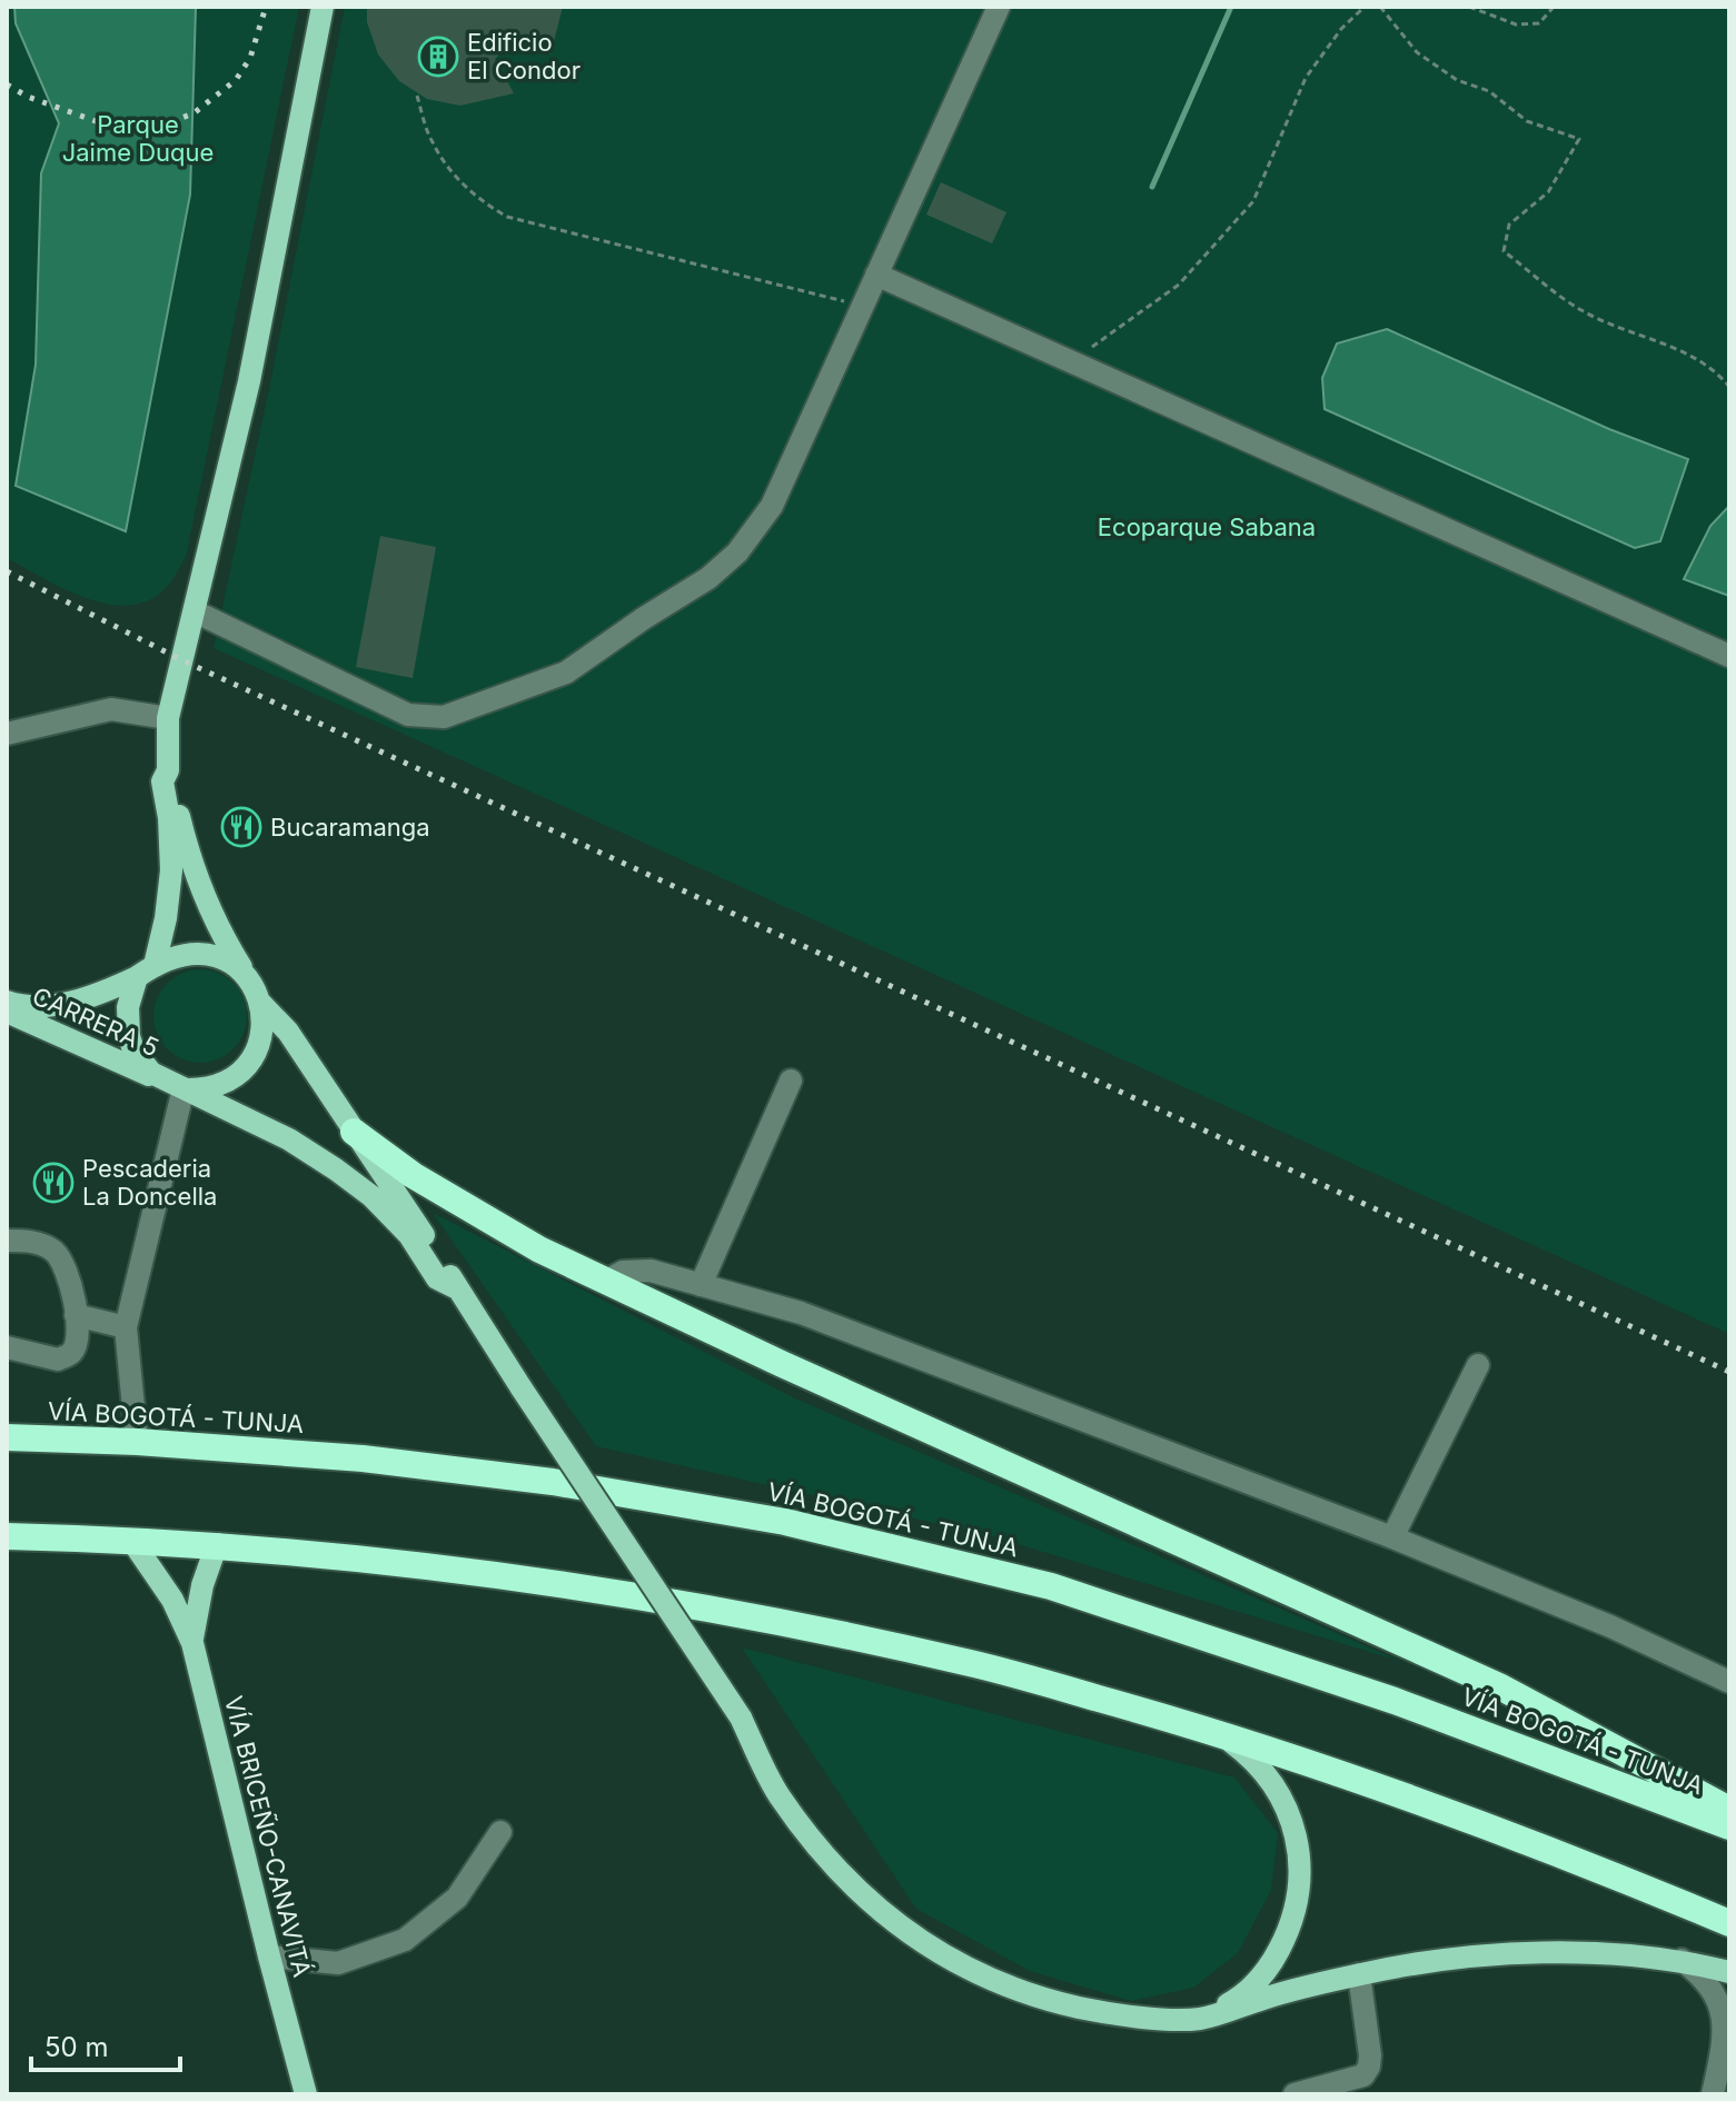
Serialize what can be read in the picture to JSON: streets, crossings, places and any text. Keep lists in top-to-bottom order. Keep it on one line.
{"streets":{"highway":["VÍA BOGOTÁ - TUNJA"],"main road":["CARRERA 5","VÍA BRICEÑO-CANAVITÁ"]},"parks":["Parque Jaime Duque","Ecoparque Sabana"],"places":{"building":["Edificio El Condor"],"restaurant":["Bucaramanga","Pescaderia La Doncella"]},"scale_bar":"50 m"}
